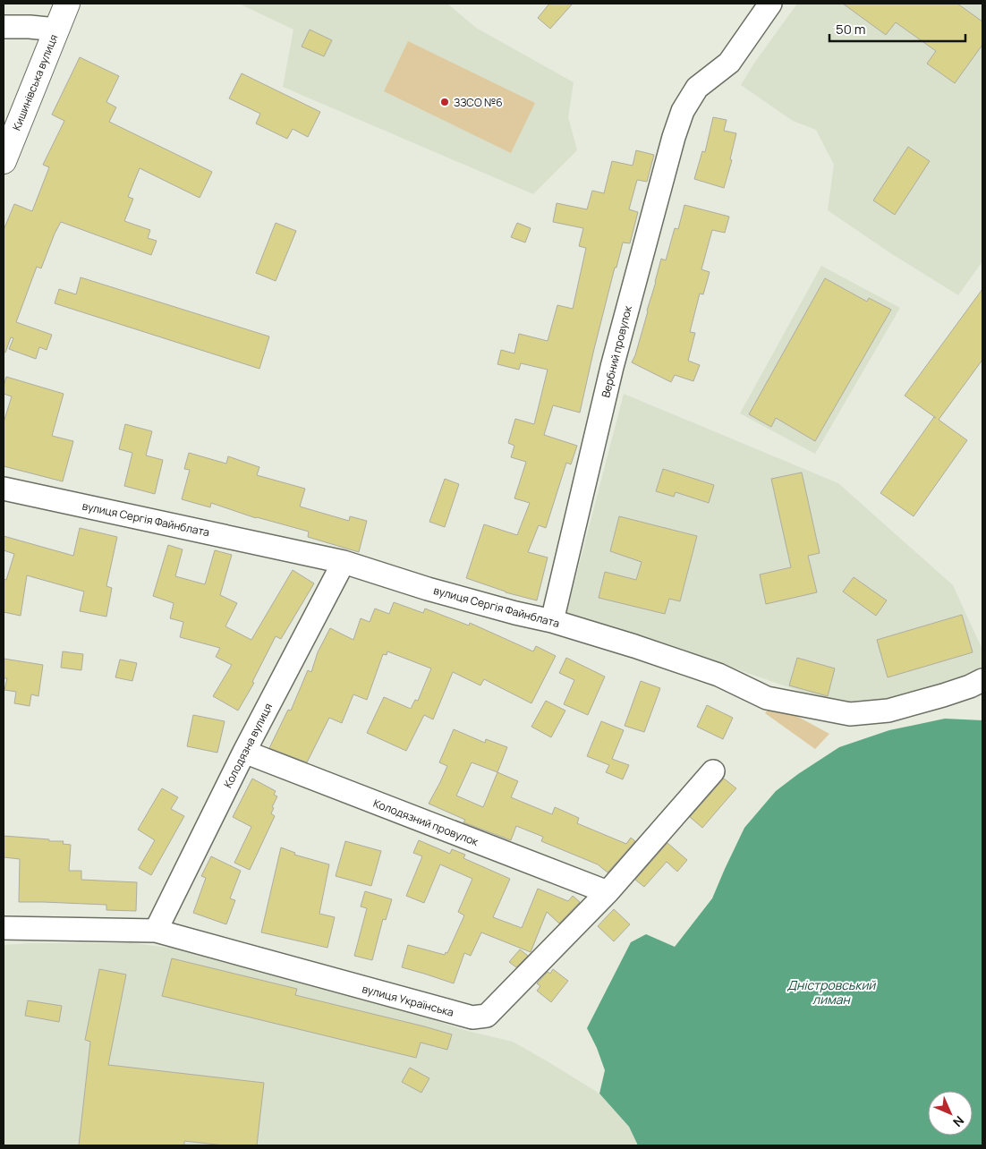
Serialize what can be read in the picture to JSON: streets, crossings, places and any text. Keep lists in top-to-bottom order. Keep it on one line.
{"streets":{"main road":["Кишинівська вулиця"],"street":["Вербний провулок","вулиця Сергія Файнблата","Колодязна вулиця","Колодязний провулок","вулиця Українська"]},"crossings":[["Вербний провулок","вулиця Сергія Файнблата"],["вулиця Сергія Файнблата","Колодязна вулиця"],["Колодязна вулиця","Колодязний провулок"],["Колодязна вулиця","вулиця Українська"],["Колодязний провулок","вулиця Українська"]],"water":["Дністровський лиман"],"places":["ЗЗСО №6"],"scale_bar":"50 m","north":"bottom right"}
